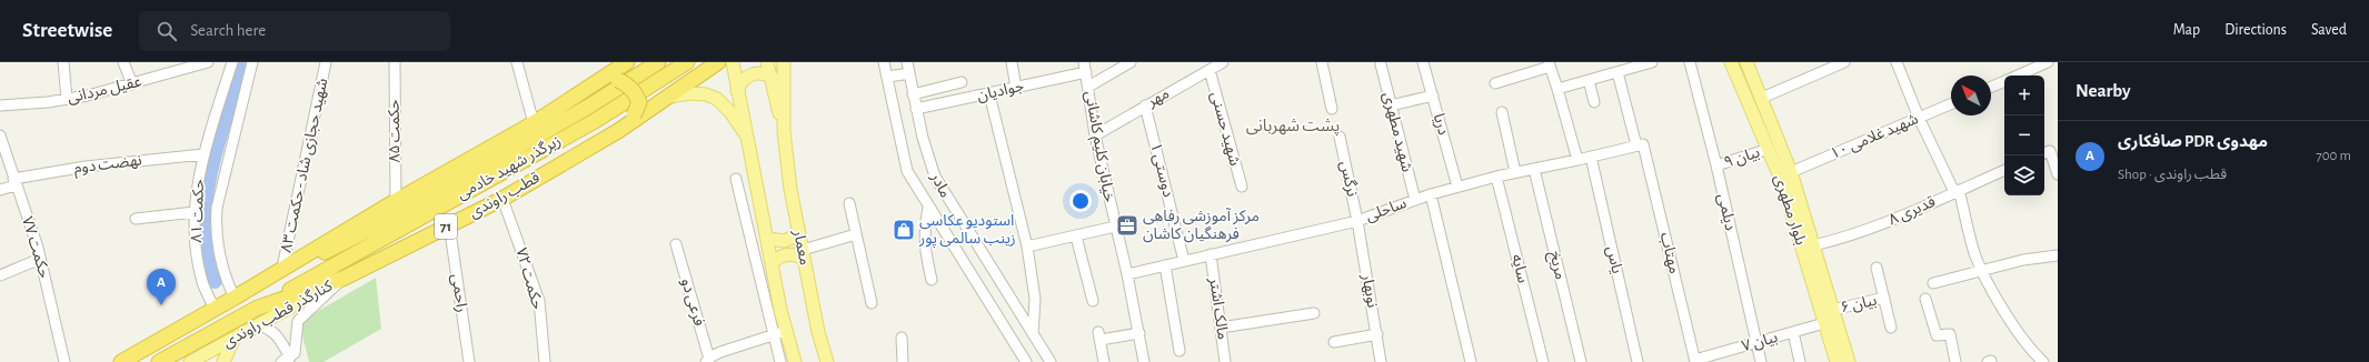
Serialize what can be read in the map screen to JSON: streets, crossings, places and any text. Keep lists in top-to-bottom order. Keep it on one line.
{"streets":{"highway":["زیرگذر شهید خادمی","قطب راوندی","71"],"main road":["بلوار مطهری","معمار","کنارگذر قطب راوندی"],"street":["عقیل مردانی","جوادیان","مهر","دریا","شهید حسنی","حکمت ۸۵","شهید مطهری","شهید غلامی ۱۰","خیابان کلیم کاشانی","بیان ۹","نهضت دوم","شهید حجازی شاد - حکمت ۸۳","دوستی ۱","نرگس","مادر","ساحلی","حکمت ۸۱","قدیری ۸","دیلمی","حکمت ۷۷","مهتاب","یاس","مریخ","سایه","حکمت ۷۲","نوبهار","راحمی","فرعی دو","بیان ۶","مالک اشتر","بیان ۷"]},"crossings":[["جوادیان","خیابان کلیم کاشانی"],["جوادیان","مادر"],["مهر","شهید حسنی"],["مهر","خیابان کلیم کاشانی"],["مهر","دوستی ۱"],["دریا","ساحلی"],["شهید مطهری","ساحلی"],["شهید غلامی ۱۰","بلوار مطهری"],["خیابان کلیم کاشانی","ساحلی"],["بیان ۹","بلوار مطهری"],["بیان ۹","دیلمی"],["نهضت دوم","حکمت ۸۱"],["نهضت دوم","حکمت ۷۷"],["زیرگذر شهید خادمی","قطب راوندی"],["دوستی ۱","ساحلی"],["نرگس","ساحلی"],["نرگس","نوبهار"],["قطب راوندی","معمار"],["قطب راوندی","حکمت ۷۲"],["قطب راوندی","راحمی"],["قطب راوندی","کنارگذر قطب راوندی"],["ساحلی","مهتاب"],["ساحلی","یاس"],["ساحلی","مریخ"],["ساحلی","سایه"],["ساحلی","نوبهار"],["ساحلی","مالک اشتر"],["بلوار مطهری","قدیری ۸"],["بلوار مطهری","بیان ۶"],["بلوار مطهری","بیان ۷"],["دیلمی","بیان ۷"],["مهتاب","بیان ۷"]],"districts":["پشت شهربانی"],"places":{"office":["مرکز آموزشی رفاهی فرهنگیان کاشان"],"shop":["استودیو عکاسی زینب سالمی پور"]},"north":"top left","page":{"header":"Streetwise","search":"Search here","nav":["Map","Directions","Saved"],"heading":"Nearby","map_buttons":["+","−"],"list":[{"mark":"A","name":"صافکاری PDR مهدوی","note":"Shop · قطب راوندی","value":"700 m"}],"pins":"A"}}
